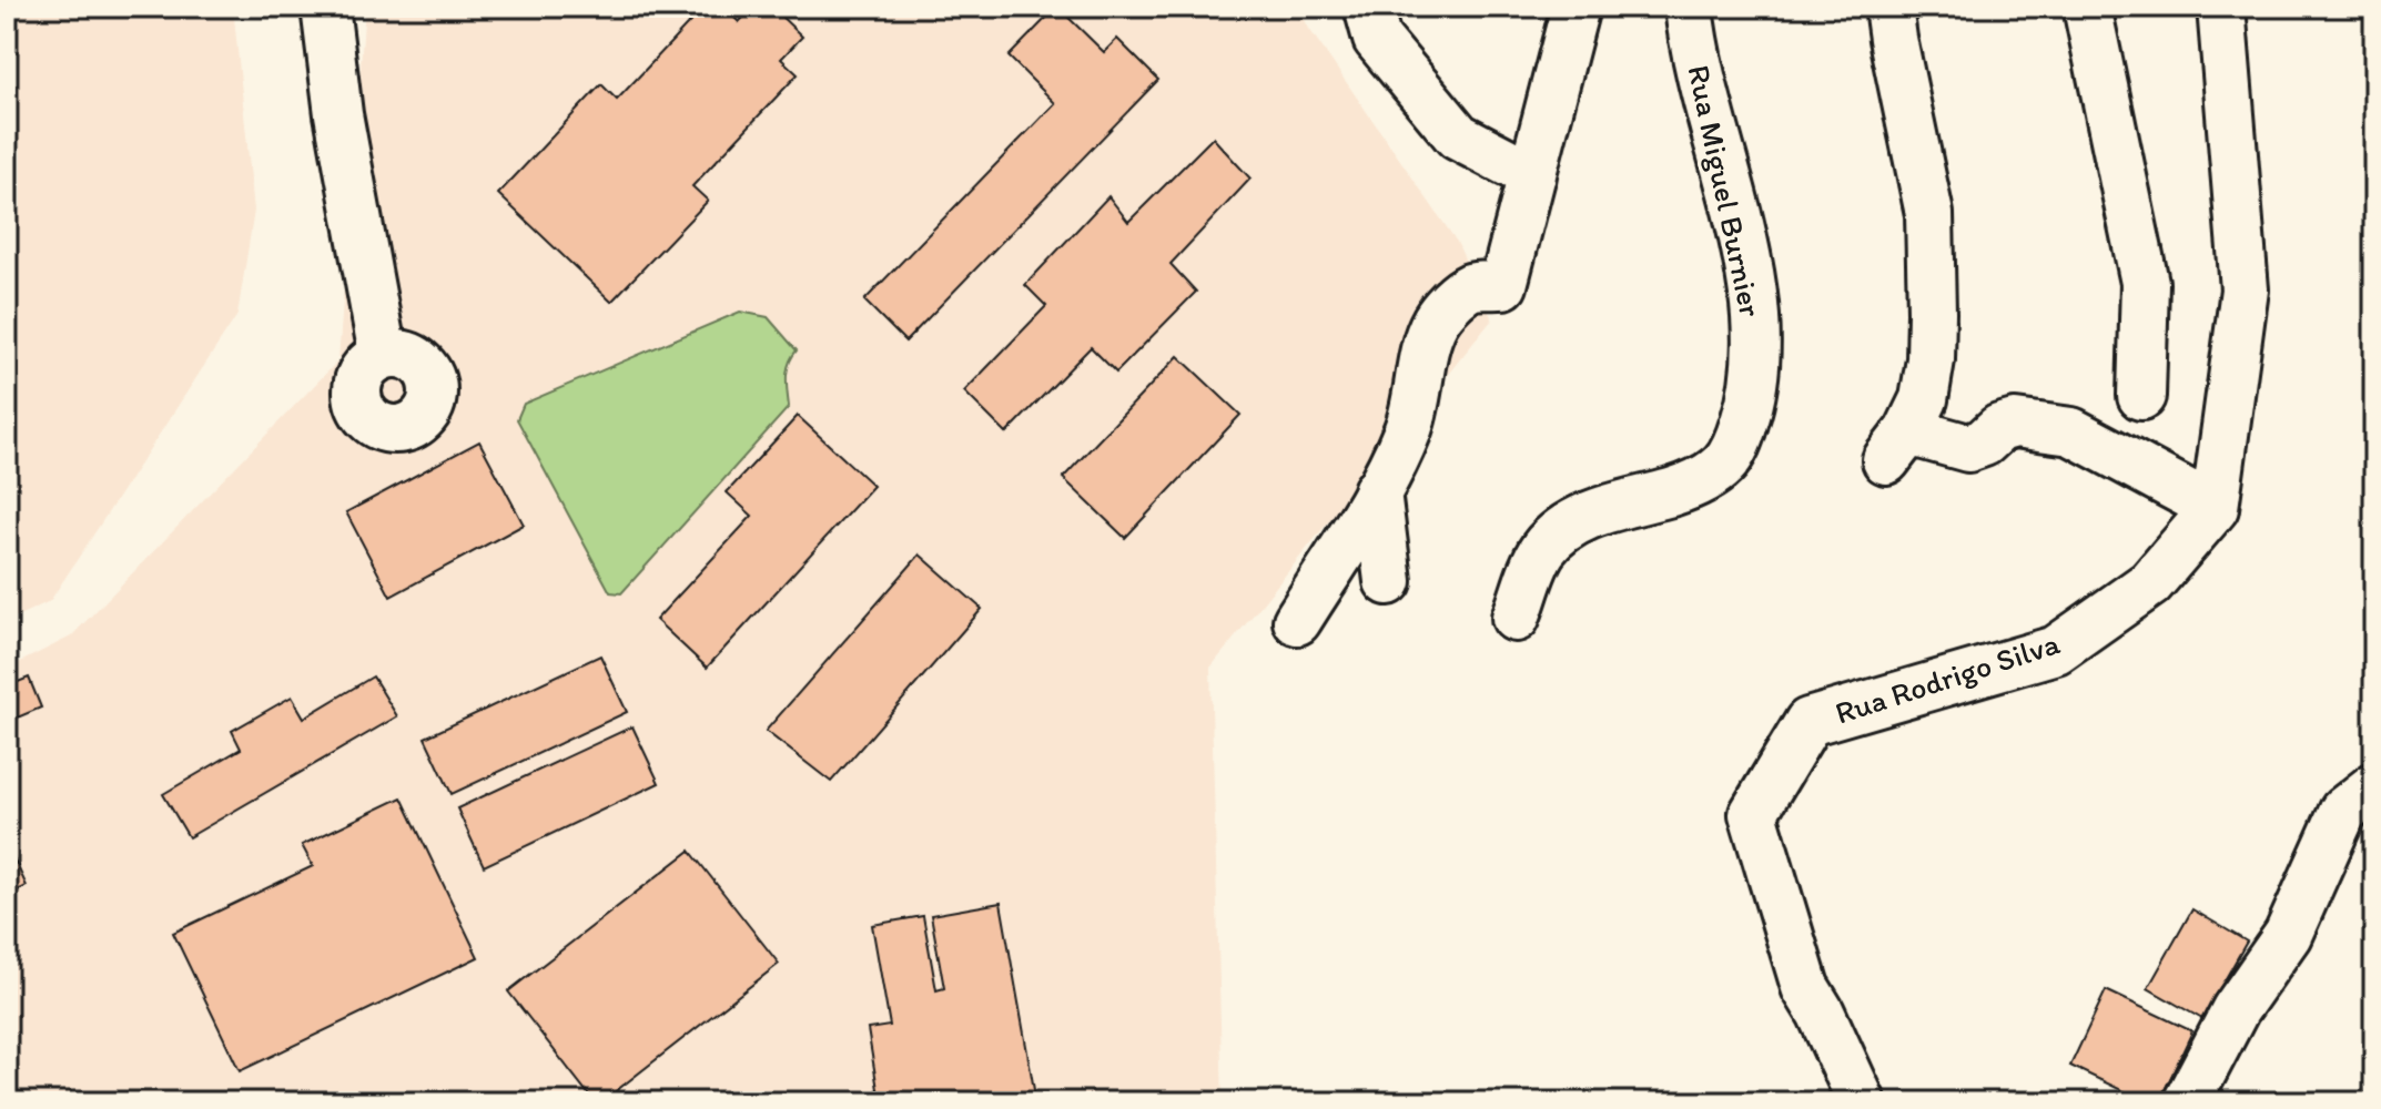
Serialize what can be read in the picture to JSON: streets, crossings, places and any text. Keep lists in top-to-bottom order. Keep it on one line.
{"streets":{"street":["Rua Miguel Burnier","Rua Rodrigo Silva"]}}
